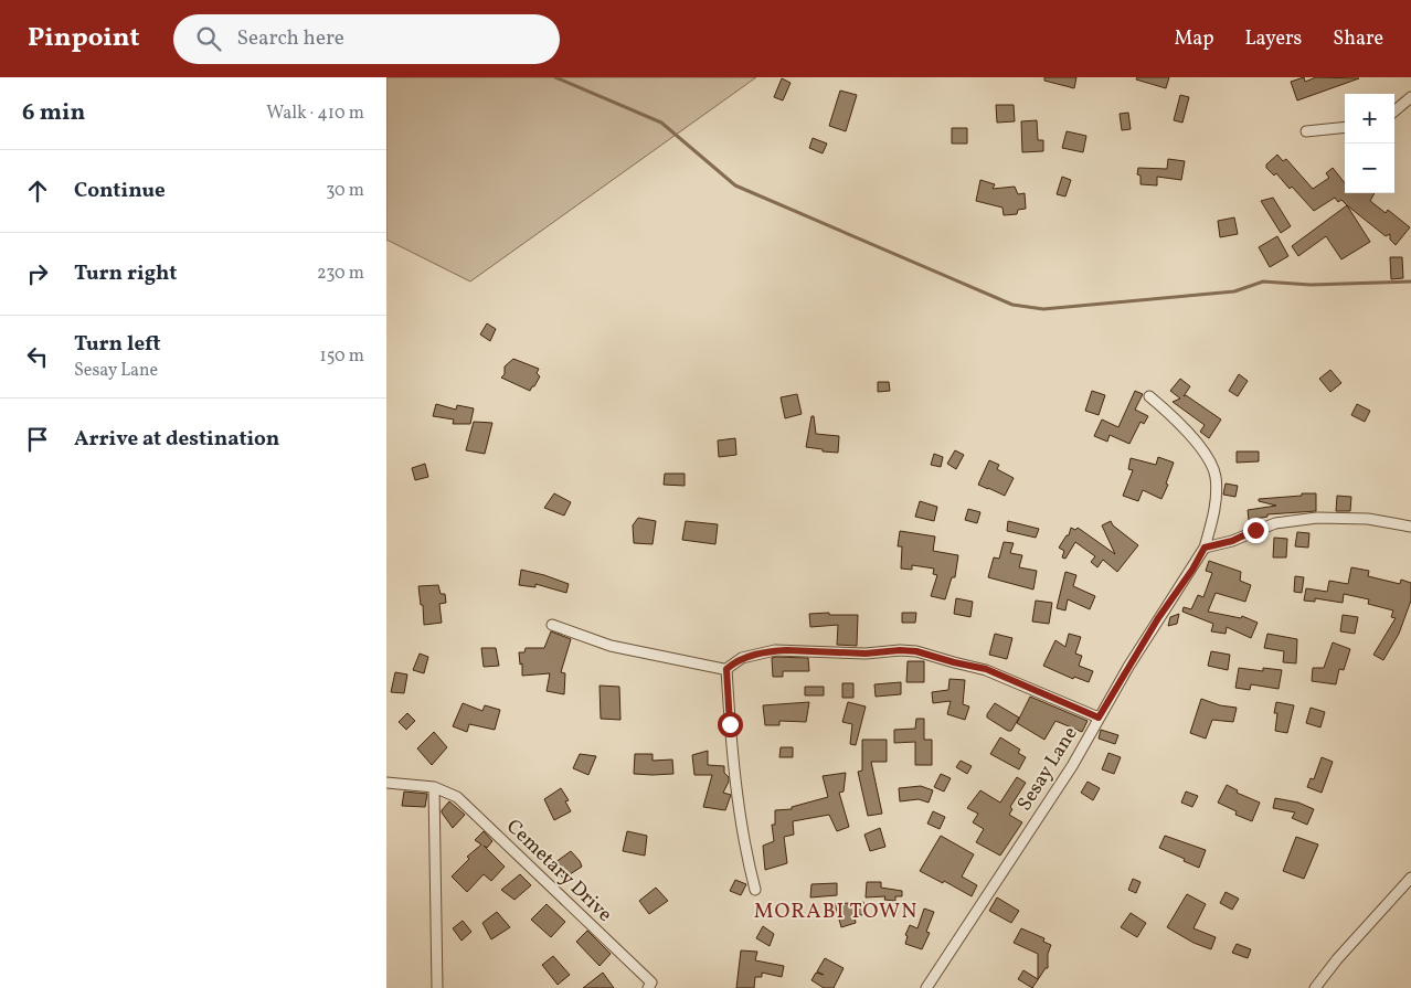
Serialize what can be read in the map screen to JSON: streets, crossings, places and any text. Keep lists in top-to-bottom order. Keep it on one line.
{"streets":{"street":["Sesay Lane","Cemetary Drive"]},"districts":["MORABI TOWN"],"page":{"header":"Pinpoint","search":"Search here","nav":["Map","Layers","Share"],"heading":["6 min","Walk · 410 m"],"map_buttons":["+","−"],"list":[["Continue","30 m"],["Turn right","230 m"],["Turn left","Sesay Lane","150 m"],"Arrive at destination"]}}
